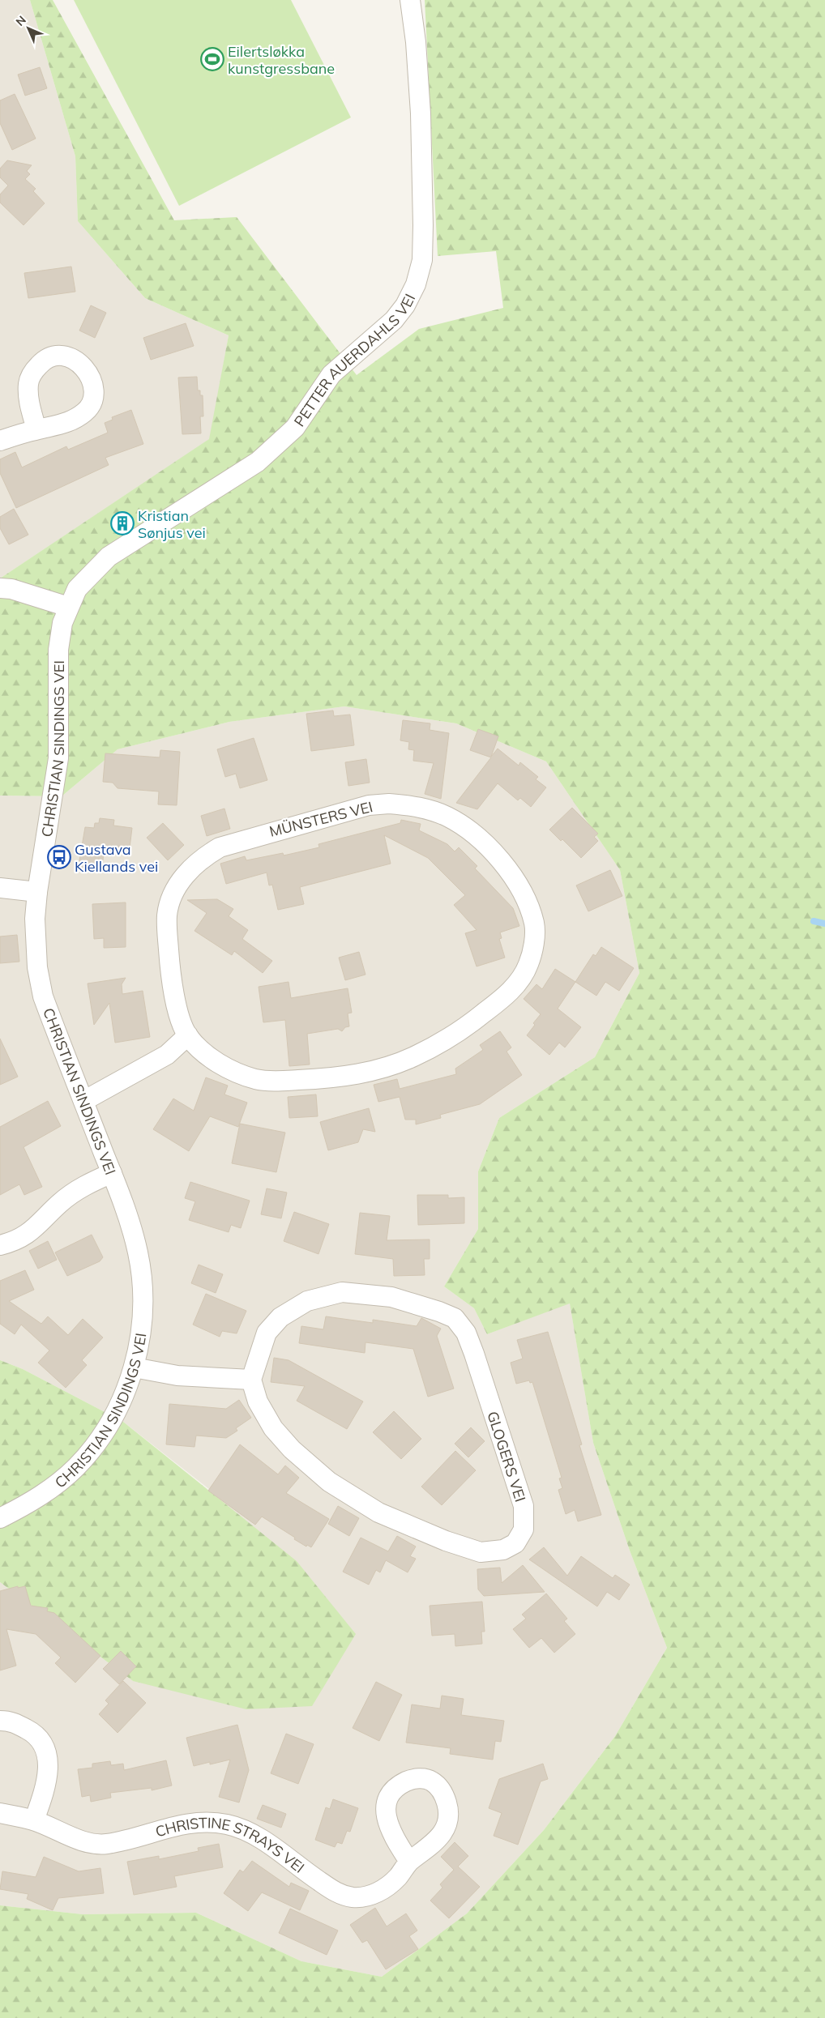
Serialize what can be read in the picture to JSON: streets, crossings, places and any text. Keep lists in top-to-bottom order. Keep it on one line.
{"streets":{"street":["PETTER AUERDAHLS VEI","CHRISTIAN SINDINGS VEI","MÜNSTERS VEI","GLOGERS VEI","CHRISTINE STRAYS VEI"]},"crossings":[["PETTER AUERDAHLS VEI","CHRISTIAN SINDINGS VEI"]],"places":{"sports":["Eilertsløkka kunstgressbane"],"building":["Kristian Sønjus vei"],"bus stop":["Gustava Kiellands vei"]},"north":"top left"}
